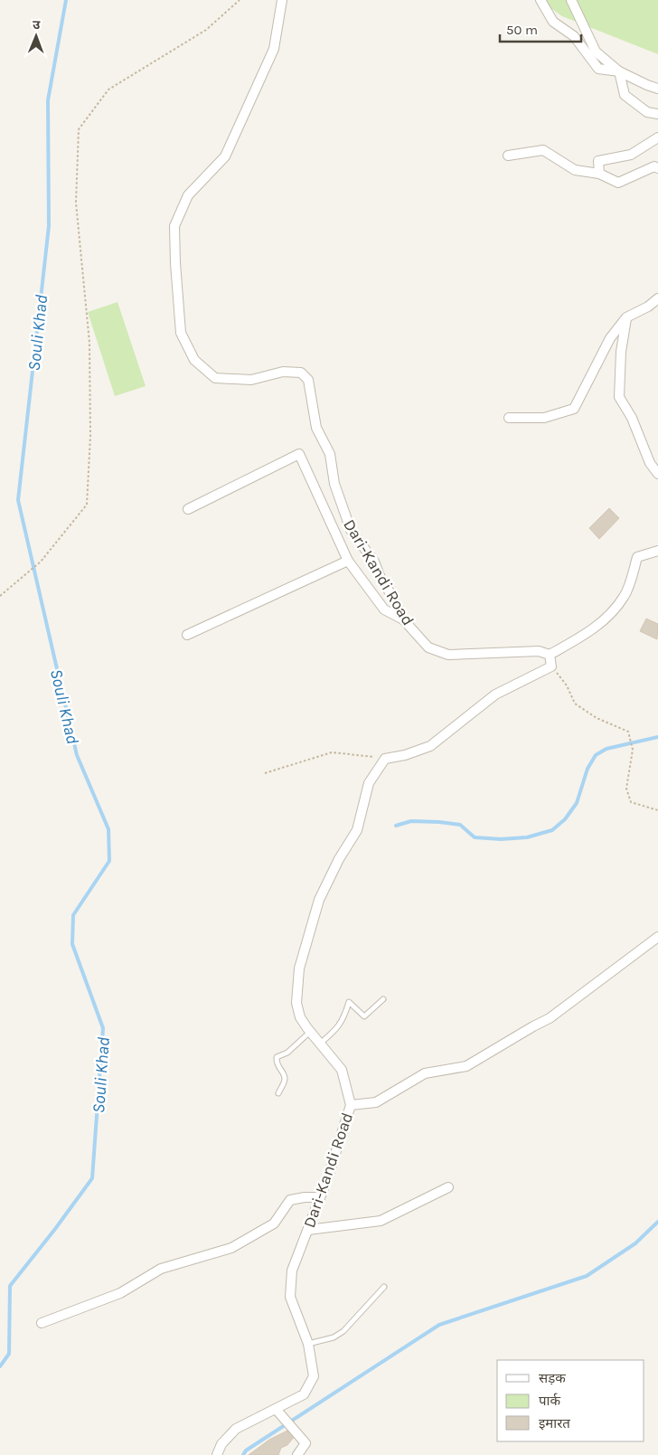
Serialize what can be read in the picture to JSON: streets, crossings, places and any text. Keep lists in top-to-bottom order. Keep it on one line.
{"streets":{"street":["Dari-Kandi Road"]},"water":["Souli Khad"],"legend":["सड़क","पार्क","इमारत"],"scale_bar":"50 m","north":"top"}
